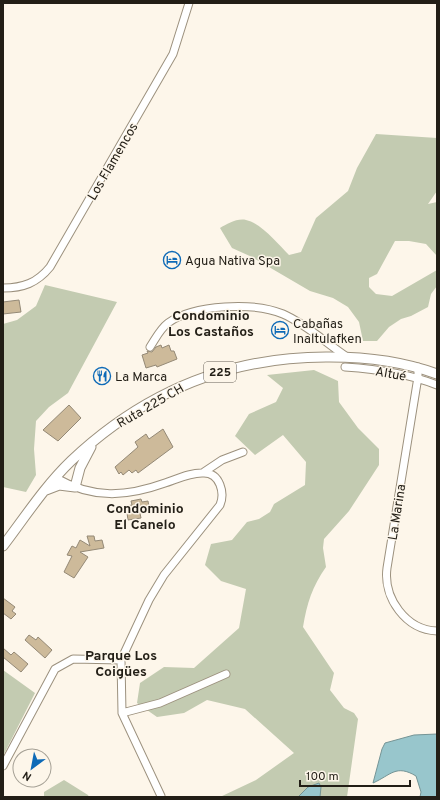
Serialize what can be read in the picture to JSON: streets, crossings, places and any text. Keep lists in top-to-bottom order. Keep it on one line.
{"streets":{"main road":["225","Ruta 225 CH"],"street":["Los Flamencos","Altué","La Marina"]},"crossings":[["225","Ruta 225 CH"],["225","La Marina"],["Altué","La Marina"]],"districts":["Condominio Los Castaños","Condominio El Canelo","Parque Los Coigües"],"places":{"hotel":["Agua Nativa Spa","Cabañas Inaltulafken"],"restaurant":["La Marca"]},"scale_bar":"100 m","north":"bottom left"}
